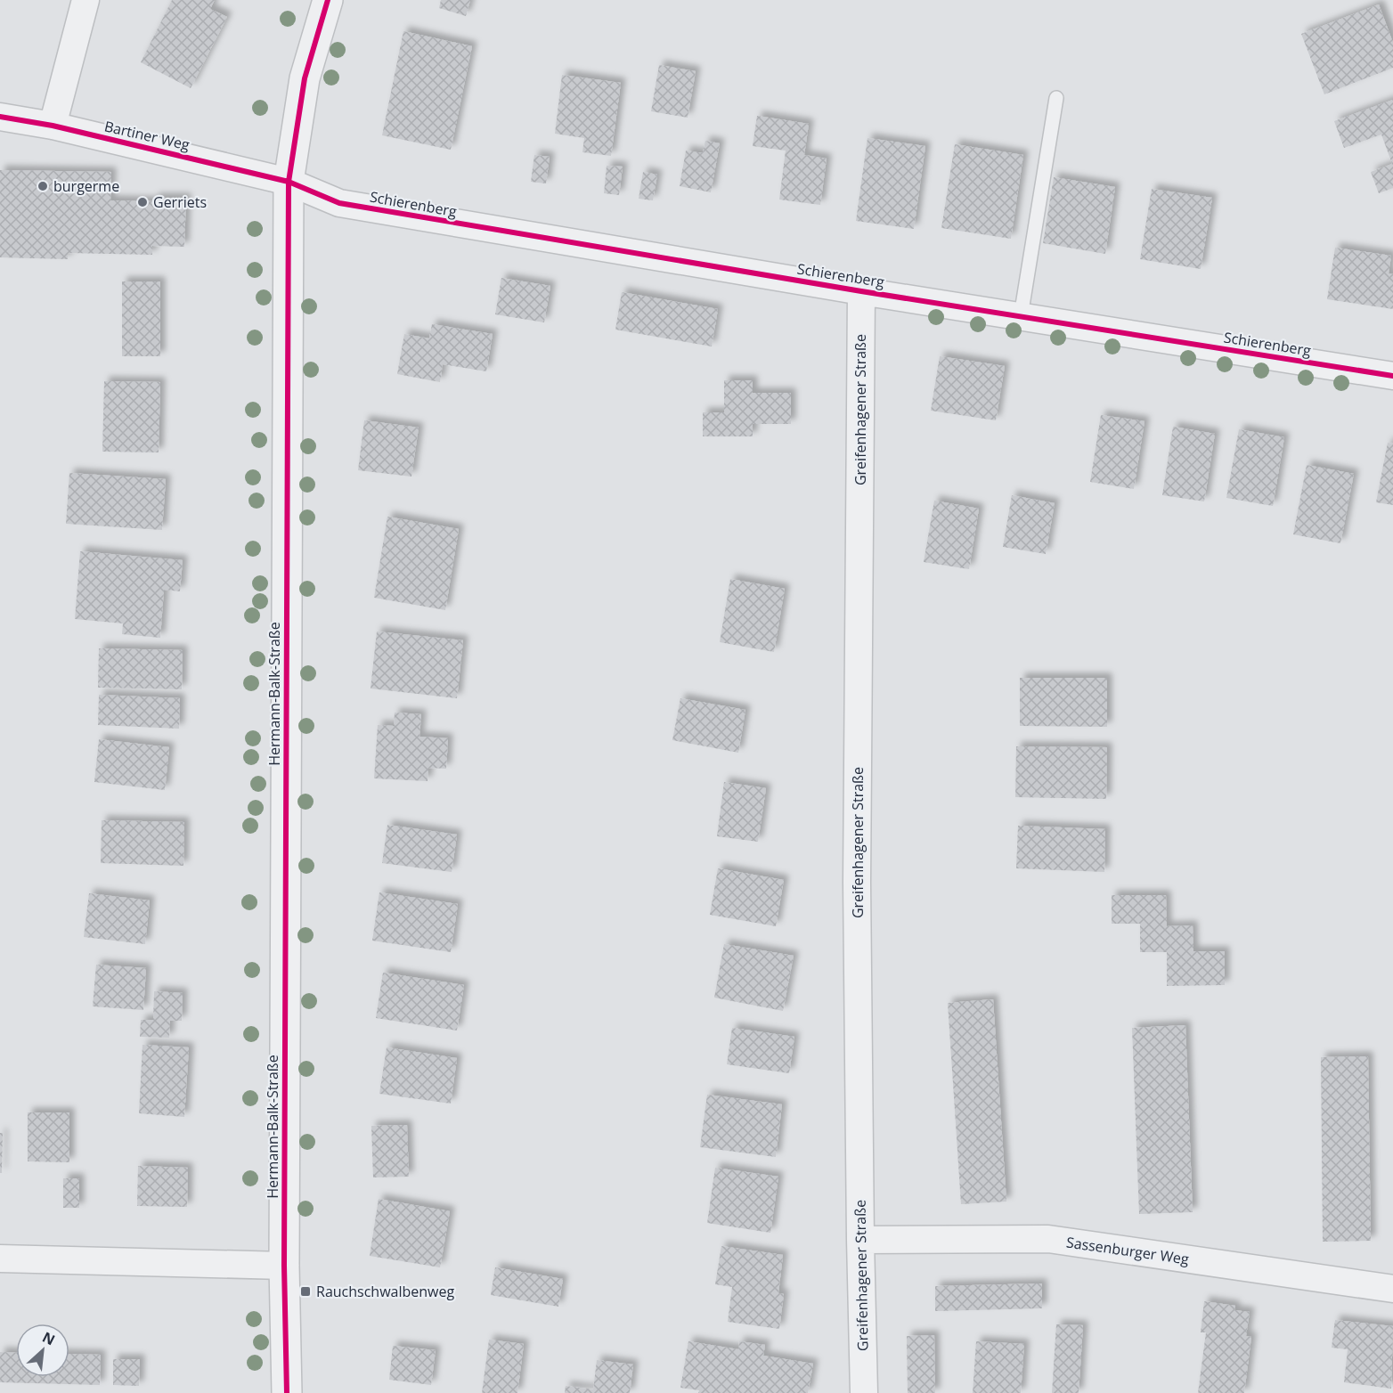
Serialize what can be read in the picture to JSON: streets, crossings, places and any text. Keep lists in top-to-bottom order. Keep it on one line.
{"streets":{"street":["Bartiner Weg","Schierenberg","Greifenhagener Straße","Hermann-Balk-Straße","Sassenburger Weg"]},"crossings":[["Bartiner Weg","Schierenberg"],["Bartiner Weg","Hermann-Balk-Straße"],["Schierenberg","Greifenhagener Straße"],["Schierenberg","Hermann-Balk-Straße"],["Greifenhagener Straße","Sassenburger Weg"]],"places":{"other":["burgerme","Gerriets"],"transit":["Rauchschwalbenweg"]},"north":"top right"}
